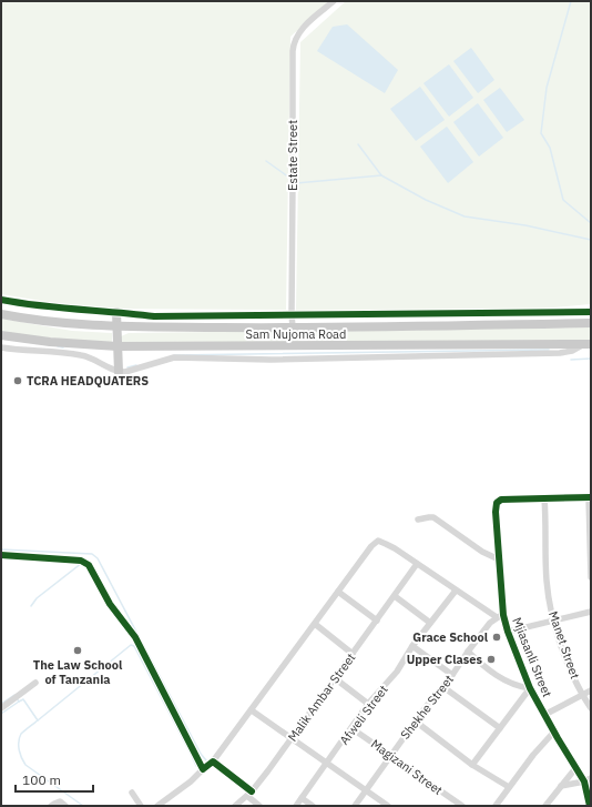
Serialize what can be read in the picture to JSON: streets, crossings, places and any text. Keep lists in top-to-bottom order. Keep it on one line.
{"streets":{"main road":["Sam Nujoma Road"],"street":["Estate Street","Manet Street","Mjiasanli Street","Malik Ambar Street","Shekhe Street","Afweli Street","Magizani Street"]},"crossings":[["Estate Street","Sam Nujoma Road"],["Manet Street","Mjiasanli Street"],["Mjiasanli Street","Shekhe Street"],["Shekhe Street","Magizani Street"],["Afweli Street","Magizani Street"]],"places":["TCRA HEADQUATERS","Grace School","The Law School of Tanzania","Upper Clases"],"scale_bar":"100 m"}
